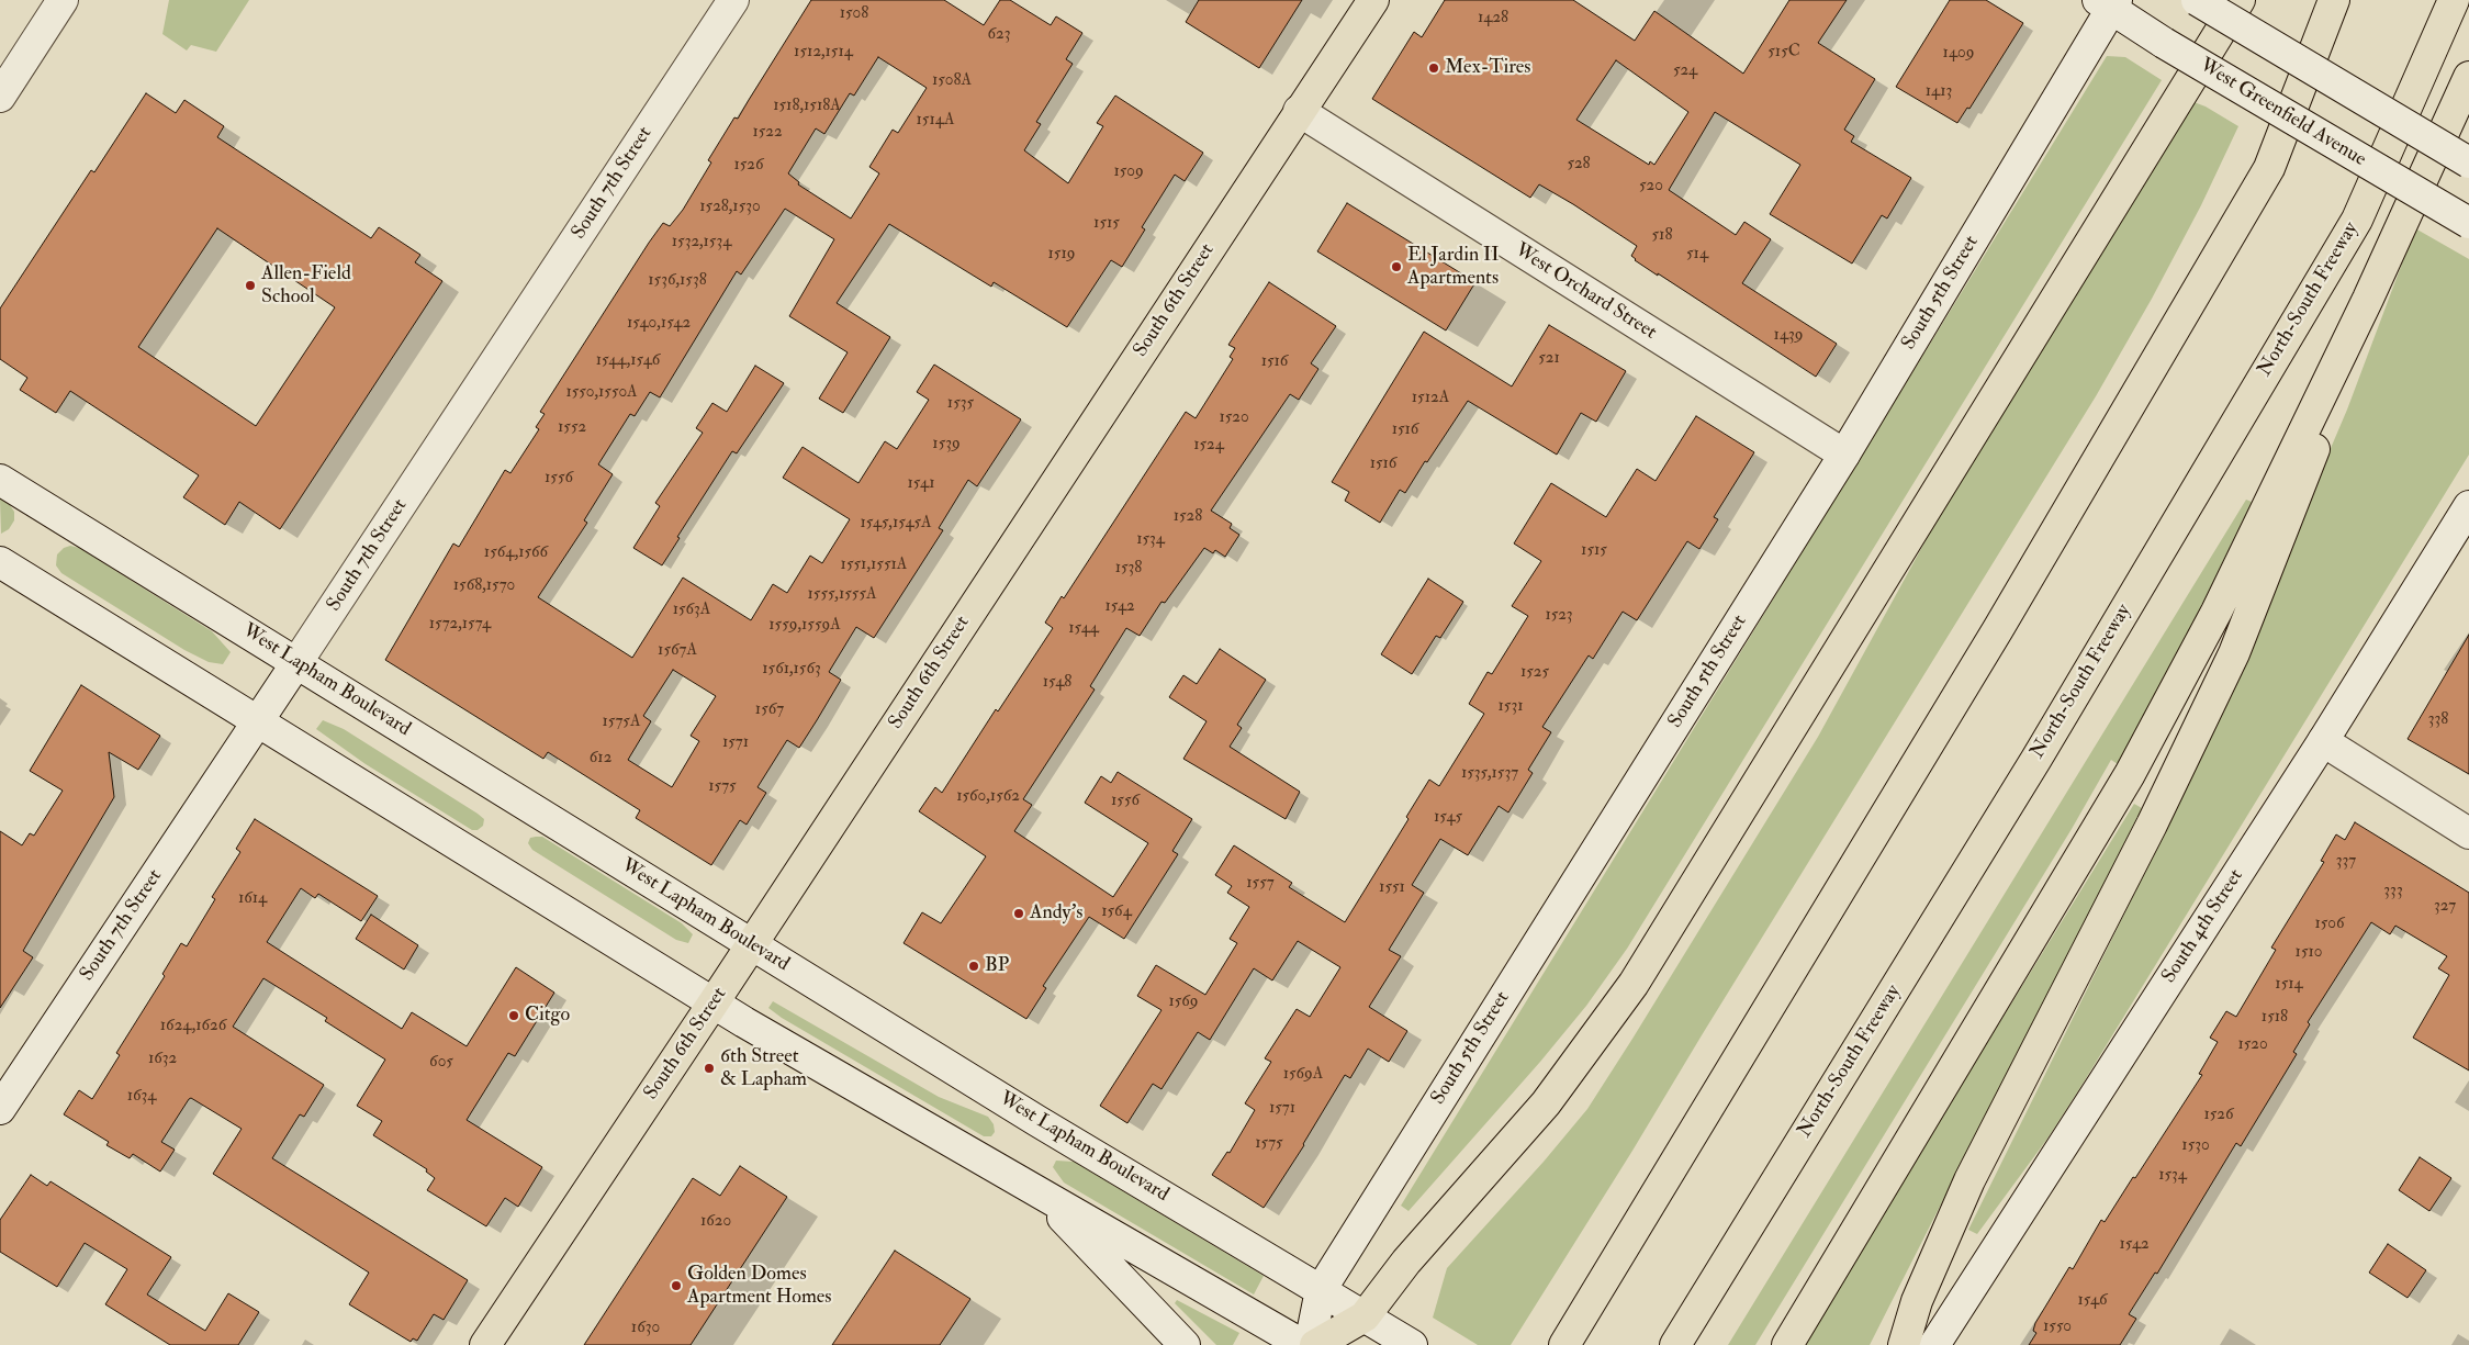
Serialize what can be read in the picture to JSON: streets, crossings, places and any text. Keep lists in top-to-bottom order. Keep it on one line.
{"streets":{"main road":["North-South Freeway","South 6th Street"],"street":["West Greenfield Avenue","South 7th Street","West Orchard Street","South 5th Street","West Lapham Boulevard","South 4th Street"]},"crossings":[["West Greenfield Avenue","South 5th Street"],["South 7th Street","West Lapham Boulevard"],["West Orchard Street","South 5th Street"],["West Orchard Street","South 6th Street"],["South 5th Street","West Lapham Boulevard"],["South 6th Street","West Lapham Boulevard"]],"places":["Mex-Tires","El Jardin II Apartments","Allen-Field School","Andy's","BP","Citgo","6th Street & Lapham","Golden Domes Apartment Homes"],"house_numbers":["1508","1428","623","1512,1514","515C","1409","524","1508A","1413","1518,1518A","1514A","1522","528","1526","1509","520","1528,1530","1515","518","1532,1534","1519","514","1536,1538","1540,1542","1439","521","1544,1546","1516","1550,1550A","1512A","1535","1520","1552","1516","1539","1524","1516","1556","1541","1528","1545,1545A","1534","1515","1564,1566","1551,1551A","1538","1568,1570","1555,1555A","1542","1563A","1523","1572,1574","1559,1559A","1544","1567A","1561,1563","1525","1548","1531","1567","338","1575A","1571","612","1535,1537","1575","1560,1562","1556","1545","337","1557","1551","333","1614","327","1564","1506","1510","1514","1569","1518","1624,1626","1520","1632","605","1569A","1634","1571","1526","1575","1530","1534","1620","1542","1546","1550","1630"]}
